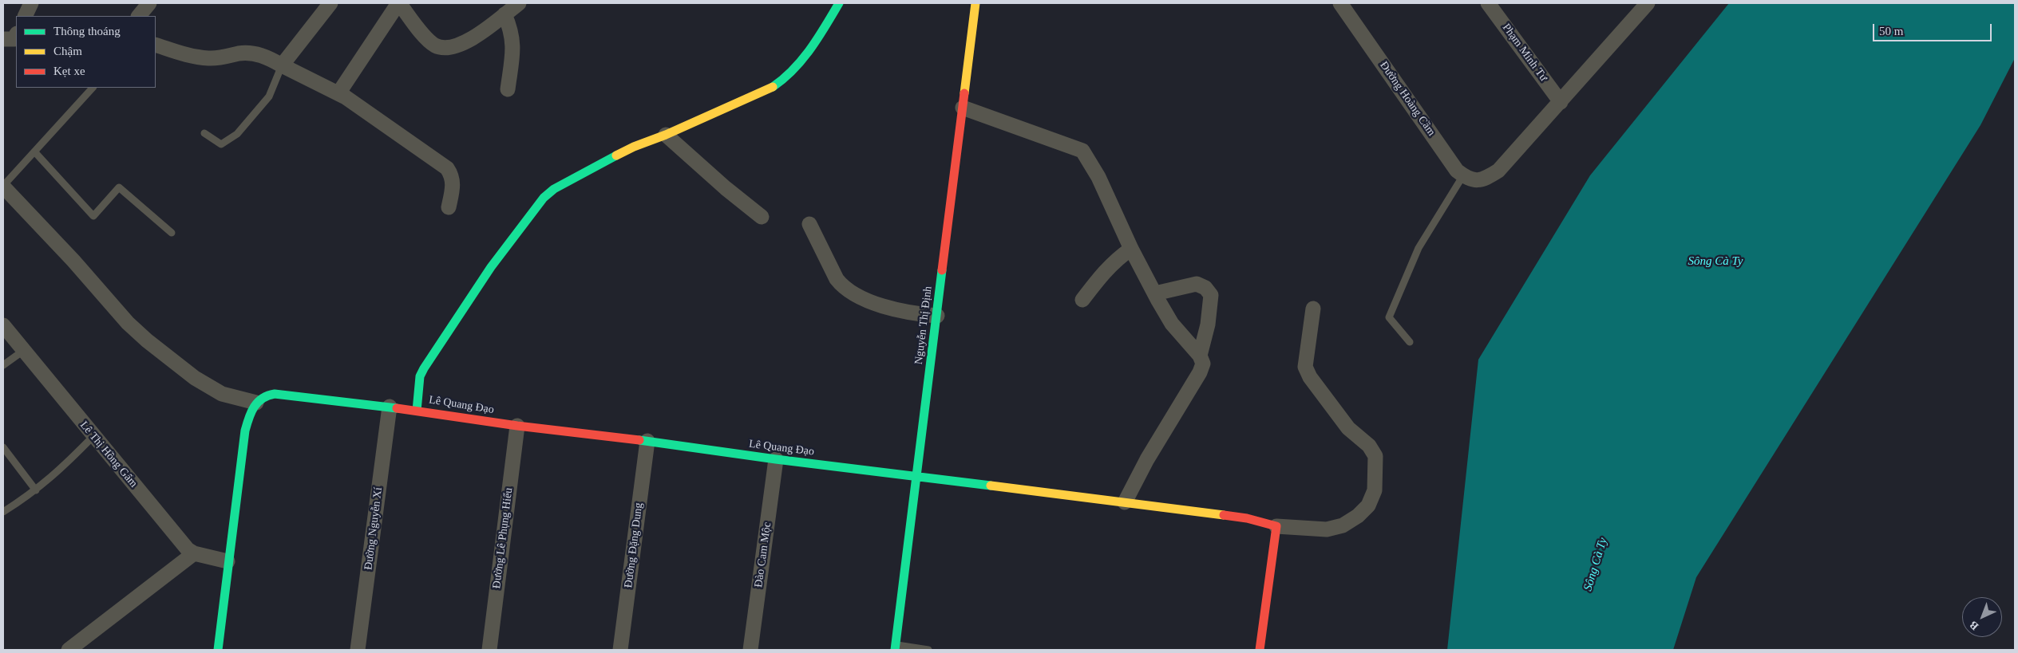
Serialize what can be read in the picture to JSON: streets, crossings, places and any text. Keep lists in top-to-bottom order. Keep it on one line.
{"streets":{"street":["Phạm Minh Tư","Đường Hoàng Cầm","Nguyễn Thị Định","Lê Quang Đạo","Lê Thị Hồng Gấm","Đường Nguyễn Xí","Đường Lê Phụng Hiểu","Đường Đặng Dung","Đào Cam Mộc"]},"crossings":[["Nguyễn Thị Định","Lê Quang Đạo"],["Lê Quang Đạo","Đường Nguyễn Xí"],["Lê Quang Đạo","Đường Lê Phụng Hiểu"],["Lê Quang Đạo","Đường Đặng Dung"],["Lê Quang Đạo","Đào Cam Mộc"]],"water":["Sông Cà Ty"],"legend":["Thông thoáng","Chậm","Kẹt xe"],"scale_bar":"50 m","north":"bottom left"}
